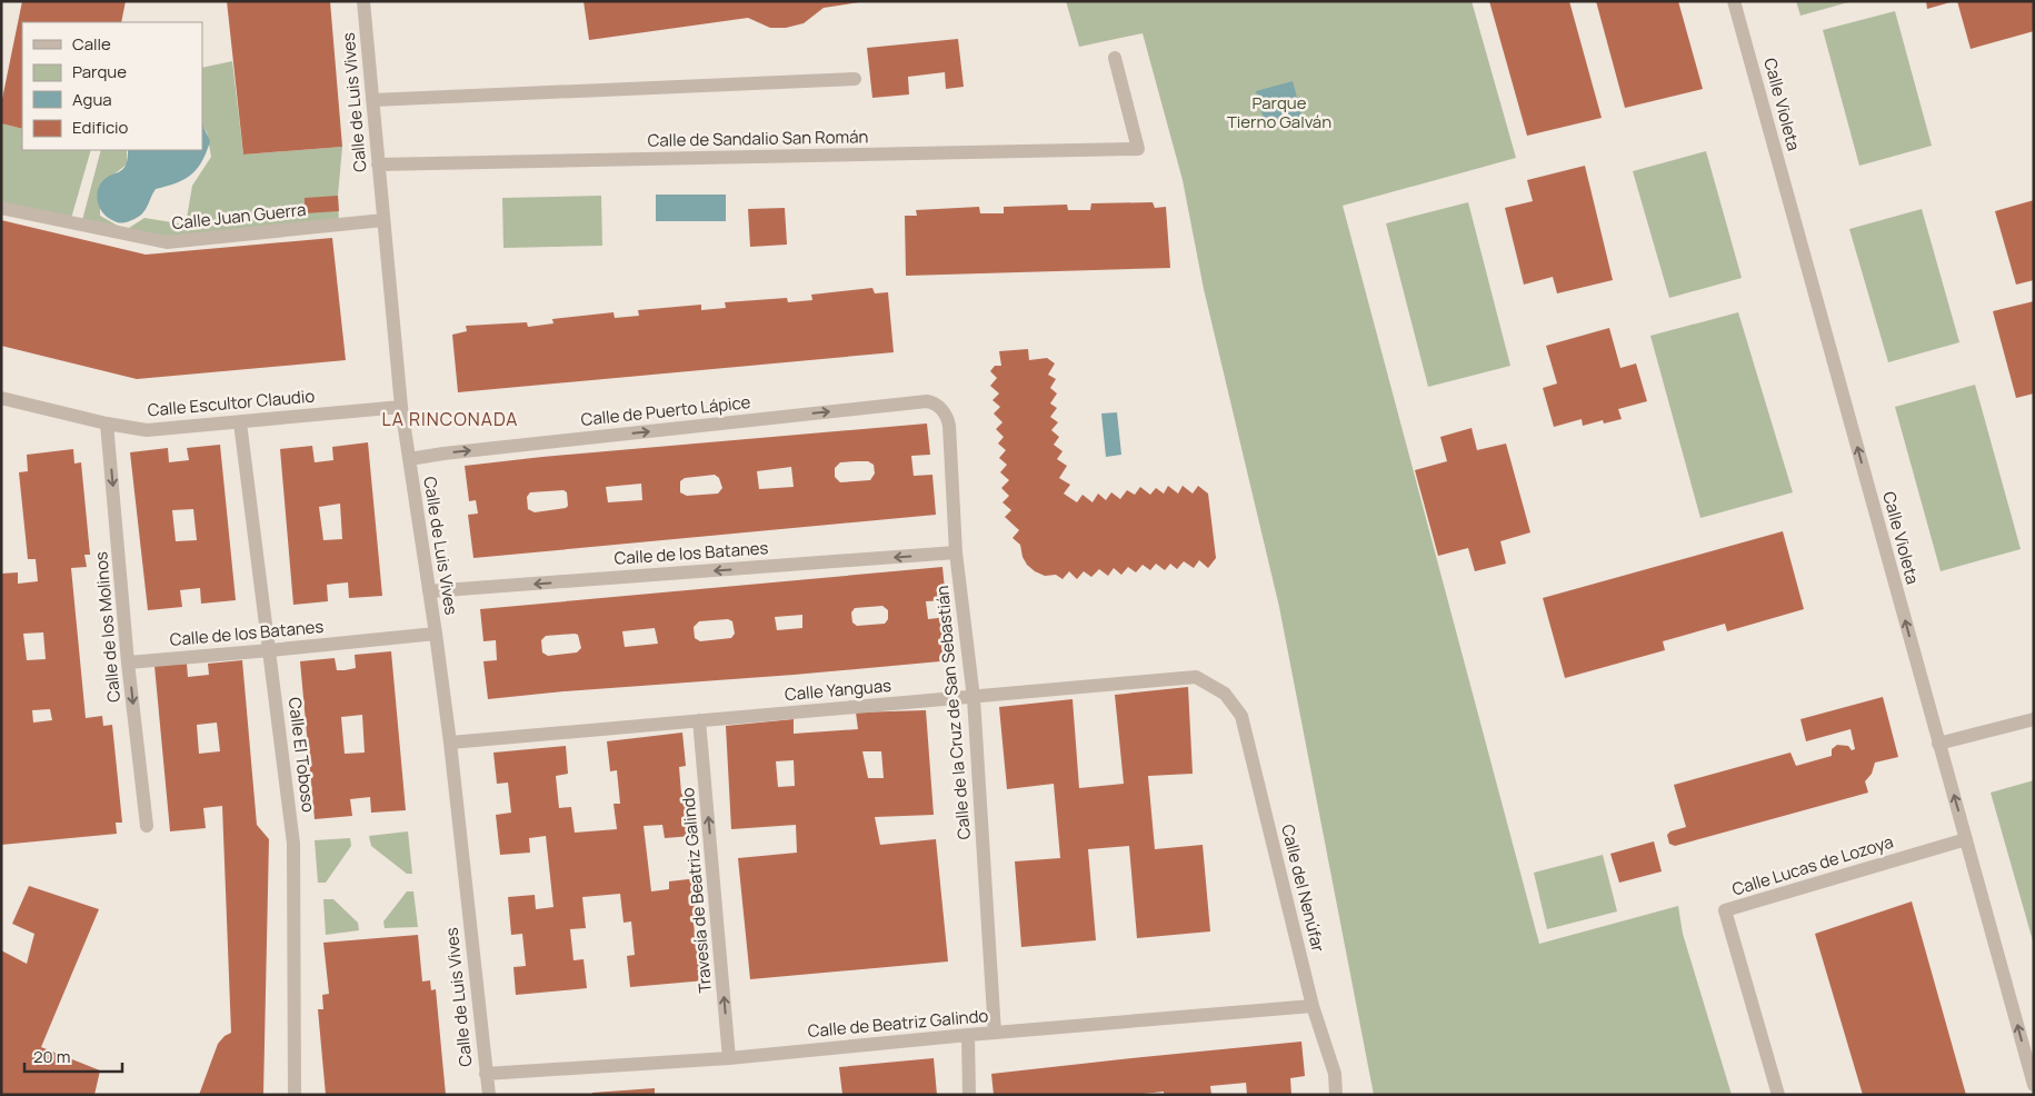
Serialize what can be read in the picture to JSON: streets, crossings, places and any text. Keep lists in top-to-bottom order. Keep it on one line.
{"streets":{"street":["Calle de Luis Vives","Calle Violeta","Calle de Sandalio San Román","Calle Juan Guerra","Calle Escultor Claudio","Calle de Puerto Lápice","Calle de los Batanes","Calle de los Molinos","Calle Yanguas","Calle de la Cruz de San Sebastián","Calle El Toboso","Calle Lucas de Lozoya","Calle del Nenúfar","Travesía de Beatriz Galindo","Calle de Beatriz Galindo"]},"crossings":[["Calle de Luis Vives","Calle de Sandalio San Román"],["Calle de Luis Vives","Calle Juan Guerra"],["Calle de Luis Vives","Calle Escultor Claudio"],["Calle de Luis Vives","Calle de Puerto Lápice"],["Calle de Luis Vives","Calle de los Batanes"],["Calle de Luis Vives","Calle Yanguas"],["Calle de Luis Vives","Calle de Beatriz Galindo"],["Calle Violeta","Calle Lucas de Lozoya"],["Calle Escultor Claudio","Calle de los Molinos"],["Calle Escultor Claudio","Calle El Toboso"],["Calle de Puerto Lápice","Calle de la Cruz de San Sebastián"],["Calle de los Batanes","Calle de los Molinos"],["Calle de los Batanes","Calle de la Cruz de San Sebastián"],["Calle de los Batanes","Calle El Toboso"],["Calle Yanguas","Calle de la Cruz de San Sebastián"],["Calle Yanguas","Calle del Nenúfar"],["Calle Yanguas","Travesía de Beatriz Galindo"],["Calle de la Cruz de San Sebastián","Calle de Beatriz Galindo"],["Calle del Nenúfar","Calle de Beatriz Galindo"],["Travesía de Beatriz Galindo","Calle de Beatriz Galindo"]],"one_way":["Calle Violeta","Calle de Puerto Lápice","Calle de los Batanes","Calle de los Molinos","Travesía de Beatriz Galindo"],"districts":["LA RINCONADA"],"parks":["Parque Tierno Galván"],"legend":["Calle","Parque","Agua","Edificio"],"scale_bar":"20 m"}
